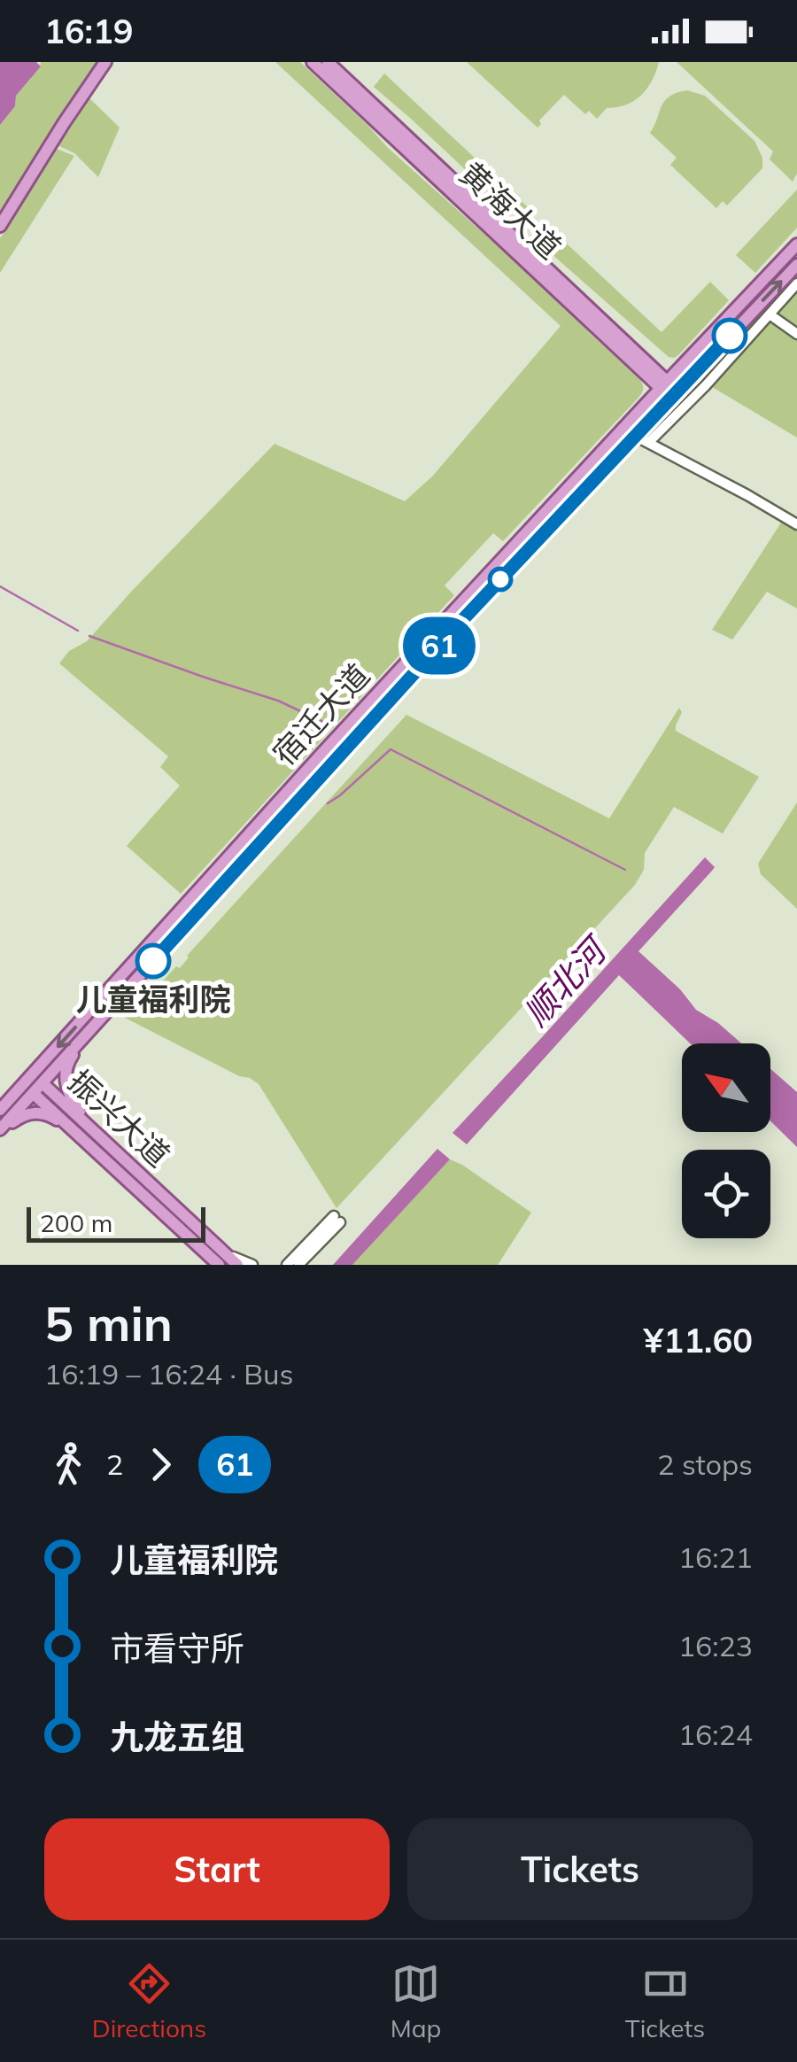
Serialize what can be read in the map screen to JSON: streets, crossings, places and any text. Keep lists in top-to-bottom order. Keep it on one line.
{"streets":{"main road":["黄海大道","宿迁大道","振兴大道"]},"crossings":[["黄海大道","宿迁大道"],["宿迁大道","振兴大道"]],"water":["顺北河"],"places":["儿童福利院"],"lines":["bus line 61"],"scale_bar":"200 m","north":"top left","page":{"status":"16:19","on_map":"61","scale":"200 m","heading":["5 min","16:19 – 16:24 · Bus","¥11.60"],"legs":["2","61","2 stops"],"list":[{"name":"儿童福利院","value":"16:21"},{"name":"市看守所","value":"16:23"},{"name":"九龙五组","value":"16:24"}],"buttons":["Start","Tickets"],"tabs":["Directions","Map","Tickets"]}}
